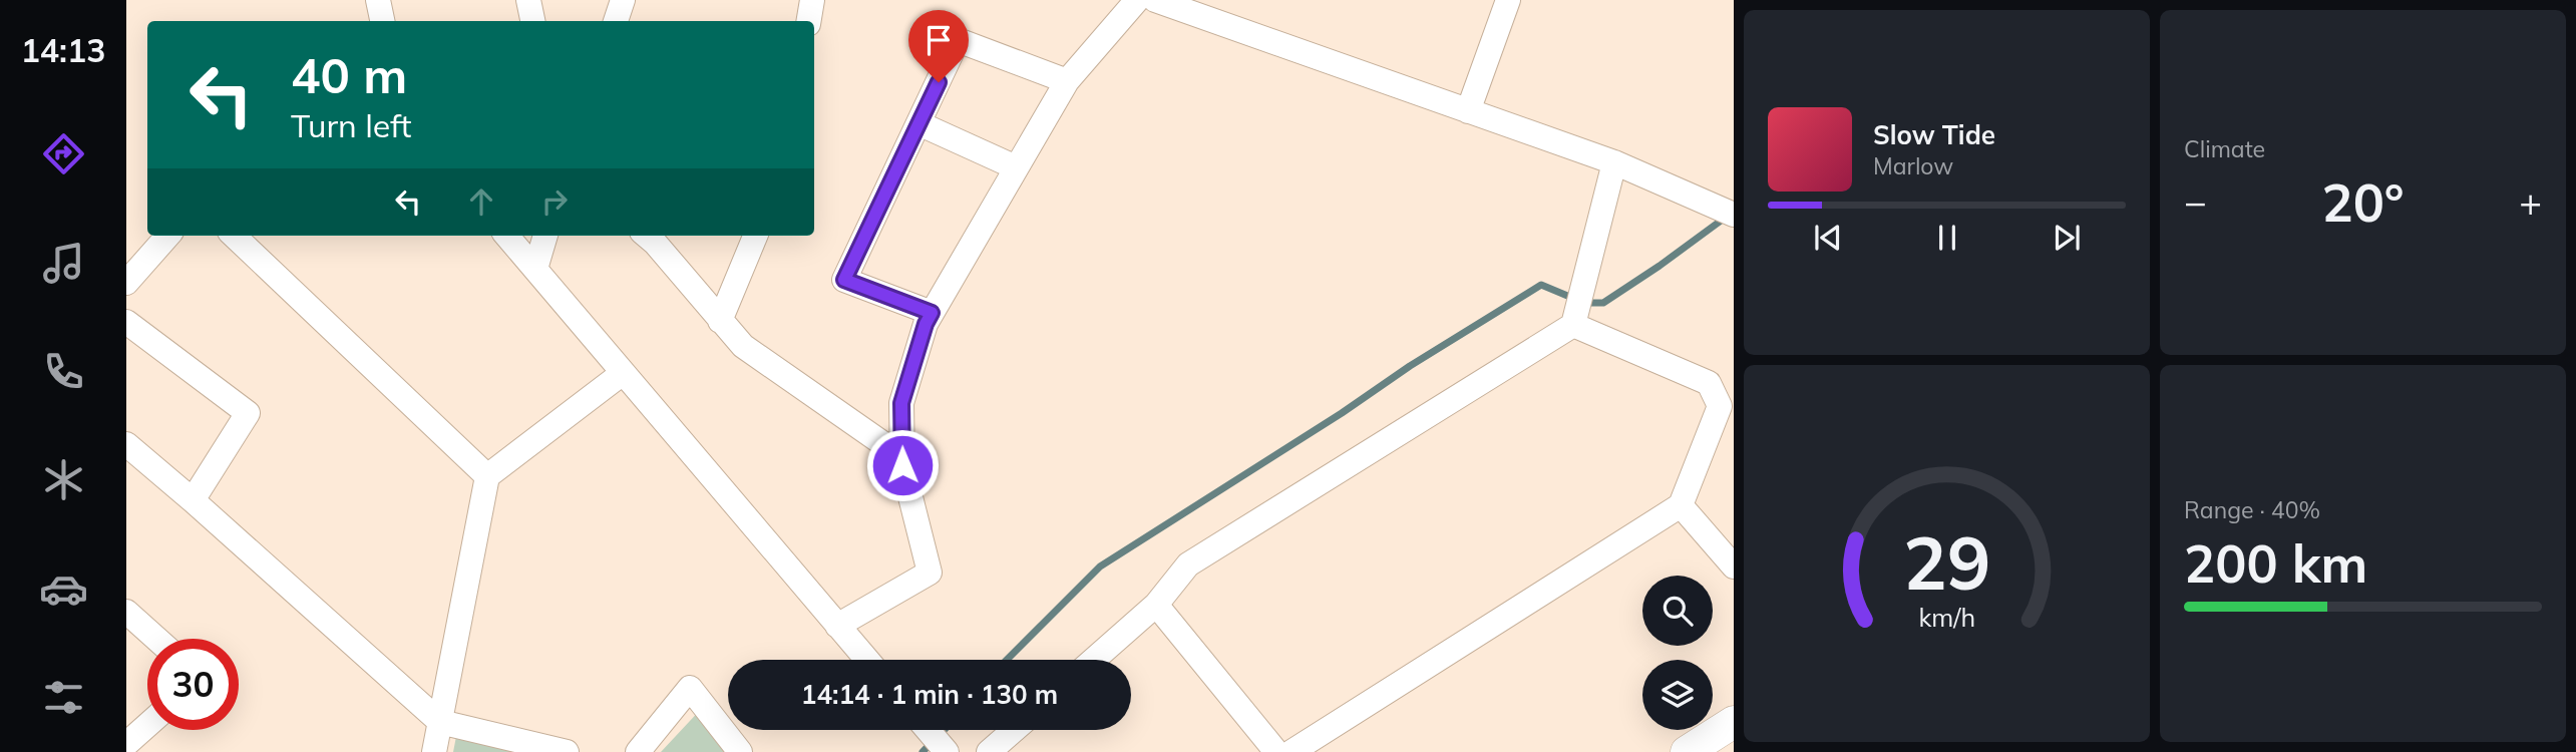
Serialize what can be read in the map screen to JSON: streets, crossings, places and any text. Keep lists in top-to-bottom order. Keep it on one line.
{"page":{"tabs":"14:13","tile":["Climate",["Range · 40%","200 km"]],"turn":["40 m","Turn left"],"song":["Slow Tide","Marlow"],"heat":["−","20°","+"],"limit":"30","trip":"14:14 · 1 min · 130 m","gauge":["29","km/h"]}}
